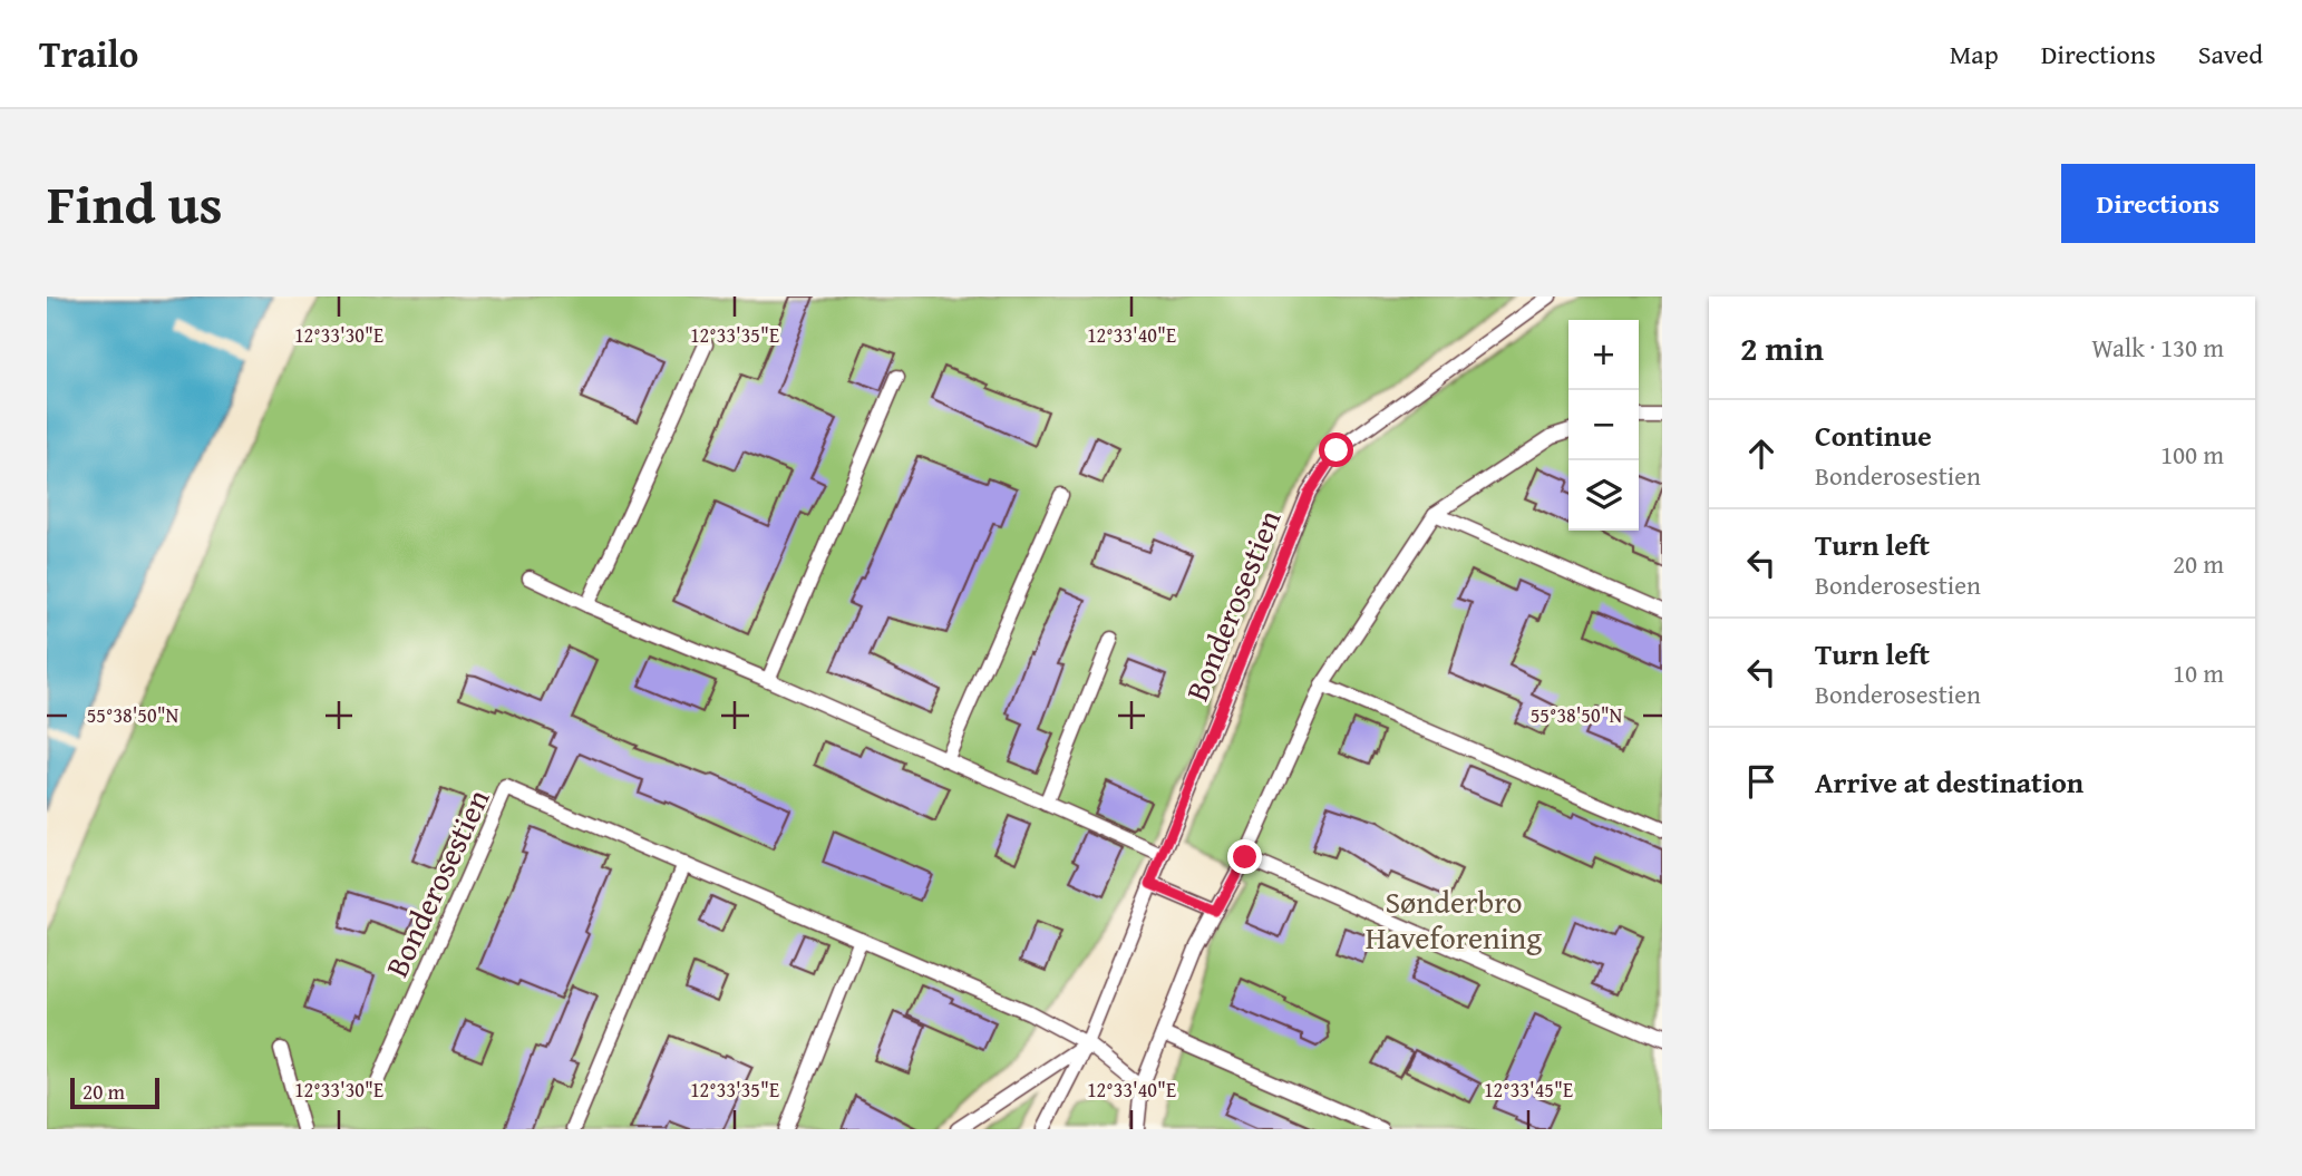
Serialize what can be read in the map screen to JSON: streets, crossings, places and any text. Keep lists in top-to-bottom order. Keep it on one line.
{"streets":{"lane":["Bonderosestien"]},"parks":["Sønderbro Haveforening"],"scale_bar":"20 m","page":{"header":"Trailo","nav":["Map","Directions","Saved"],"title":"Find us","buttons":"Directions","heading":["2 min","Walk · 130 m"],"map_buttons":["+","−"],"list":[["Continue","Bonderosestien","100 m"],["Turn left","Bonderosestien","20 m"],["Turn left","Bonderosestien","10 m"],"Arrive at destination"],"scale":"20 m"},"coordinates":["12°33'30\"E","12°33'35\"E","12°33'40\"E","55°38'50\"N","12°33'45\"E"]}
